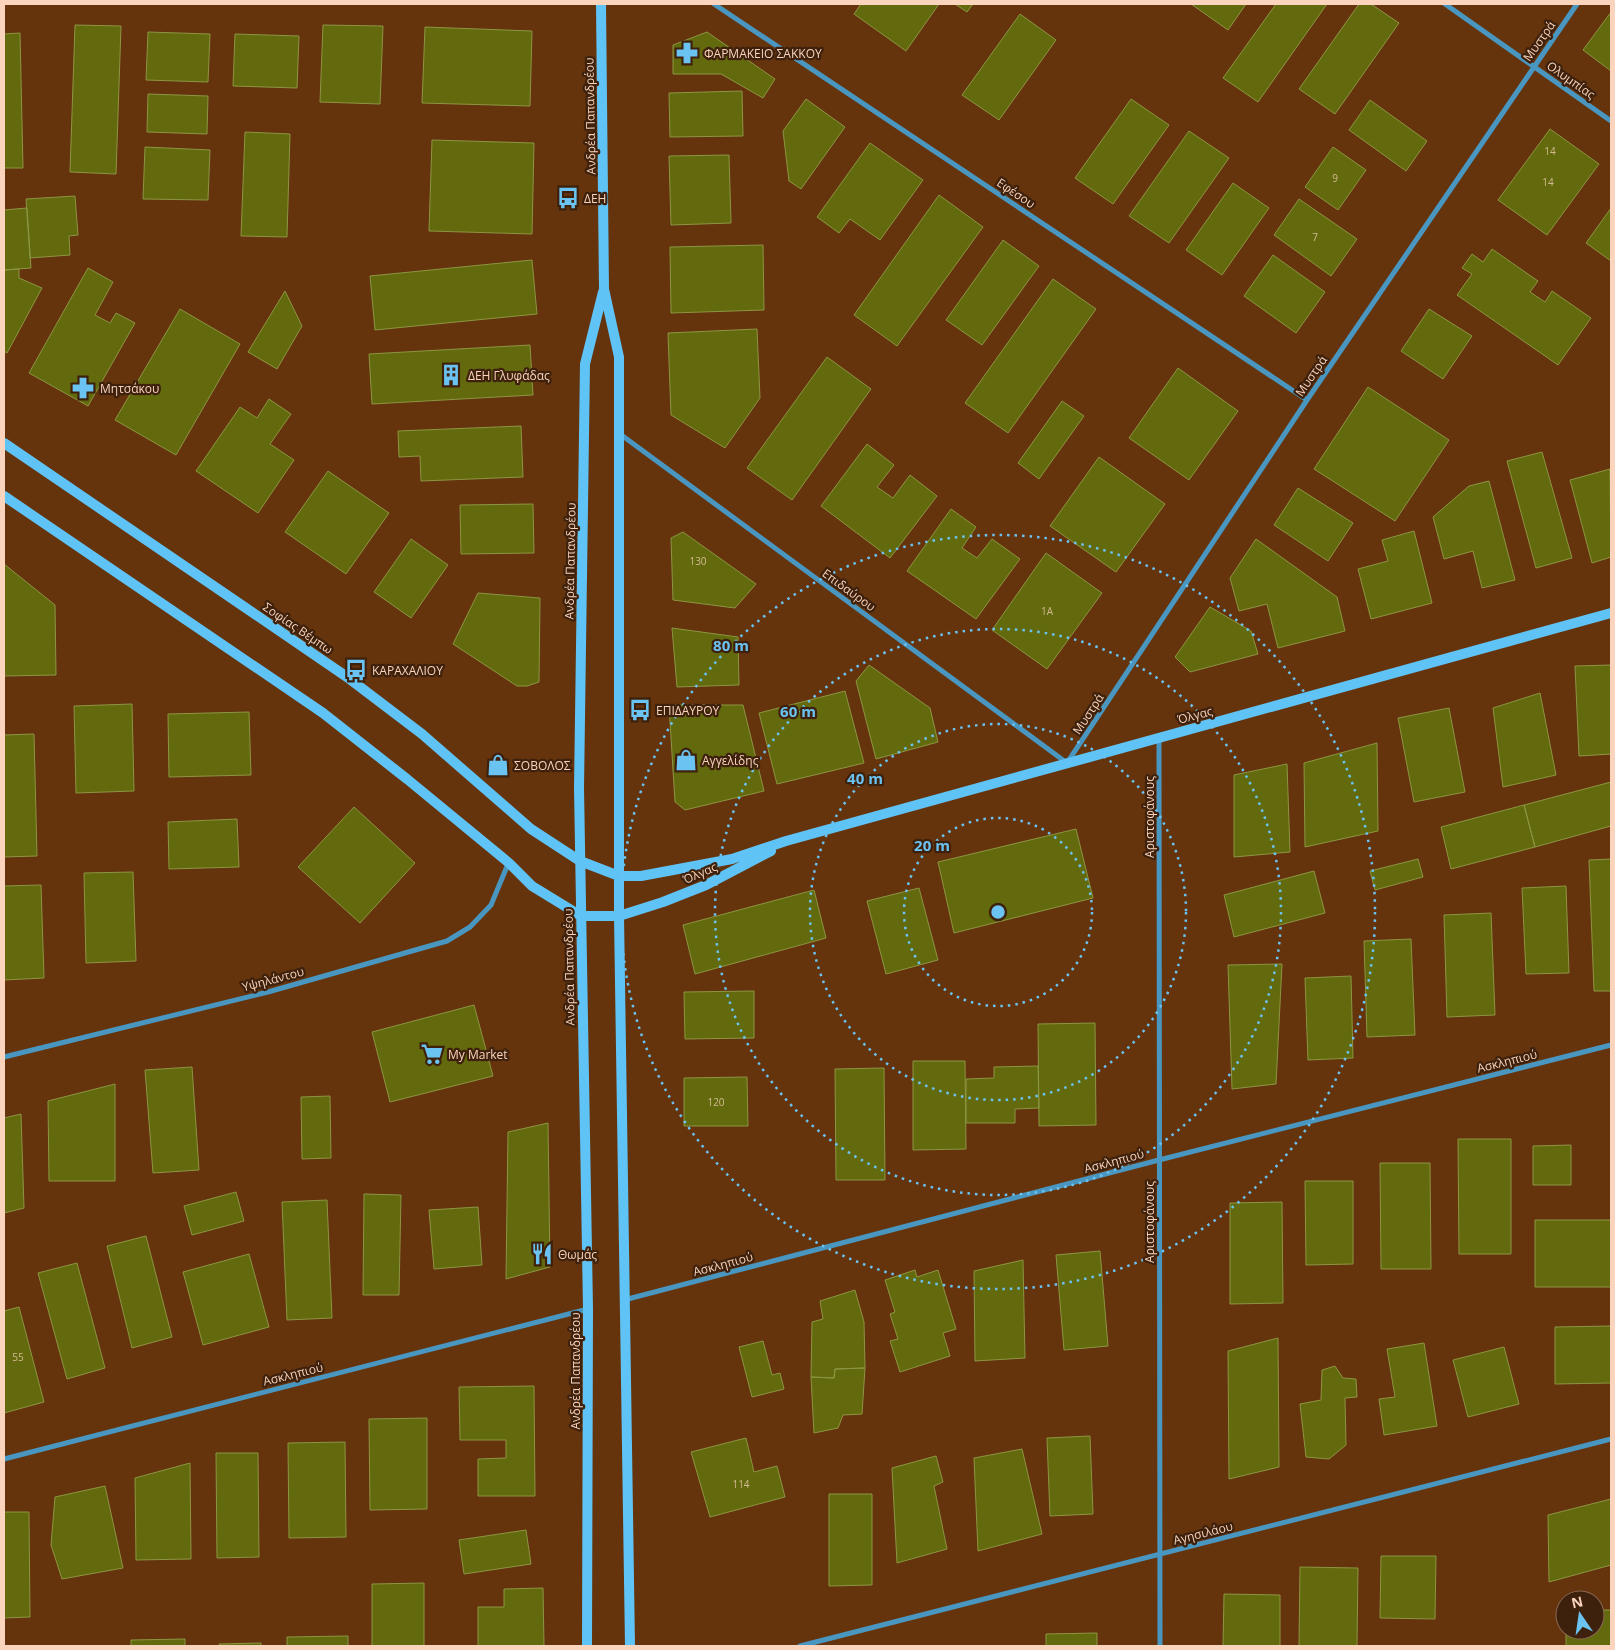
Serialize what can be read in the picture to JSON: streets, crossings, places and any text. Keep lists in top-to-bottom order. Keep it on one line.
{"streets":{"main road":["Ανδρέα Παπανδρέου","Σοφίας Βέμπω","Όλγας"],"street":["Μυστρά","Ολυμπίας","Εφέσου","Επιδαύρου","Αριστοφάνους","Υψηλάντου","Ασκληπιού","Αγησιλάου"]},"crossings":[["Μυστρά","Ολυμπίας"],["Μυστρά","Εφέσου"],["Μυστρά","Επιδαύρου"],["Μυστρά","Όλγας"],["Ανδρέα Παπανδρέου","Επιδαύρου"],["Ανδρέα Παπανδρέου","Σοφίας Βέμπω"],["Ανδρέα Παπανδρέου","Όλγας"],["Ανδρέα Παπανδρέου","Ασκληπιού"],["Επιδαύρου","Όλγας"],["Σοφίας Βέμπω","Όλγας"],["Όλγας","Αριστοφάνους"],["Αριστοφάνους","Ασκληπιού"],["Αριστοφάνους","Αγησιλάου"]],"places":{"pharmacy":["ΦΑΡΜΑΚΕΙΟ ΣΑΚΚΟΥ","Μητσάκου"],"bus stop":["ΔΕΗ","ΚΑΡΑΧΑΛΙΟΥ","ΕΠΙΔΑΥΡΟΥ"],"building":["ΔΕΗ Γλυφάδας"],"shop":["Αγγελίδης","ΣΟΒΟΛΟΣ"],"supermarket":["My Market"],"restaurant":["Θωμάς"]},"house_numbers":["14","9","14","7","130","1Α","120","55","114"],"north":"top","rings":["80 m","60 m","40 m","20 m"]}
